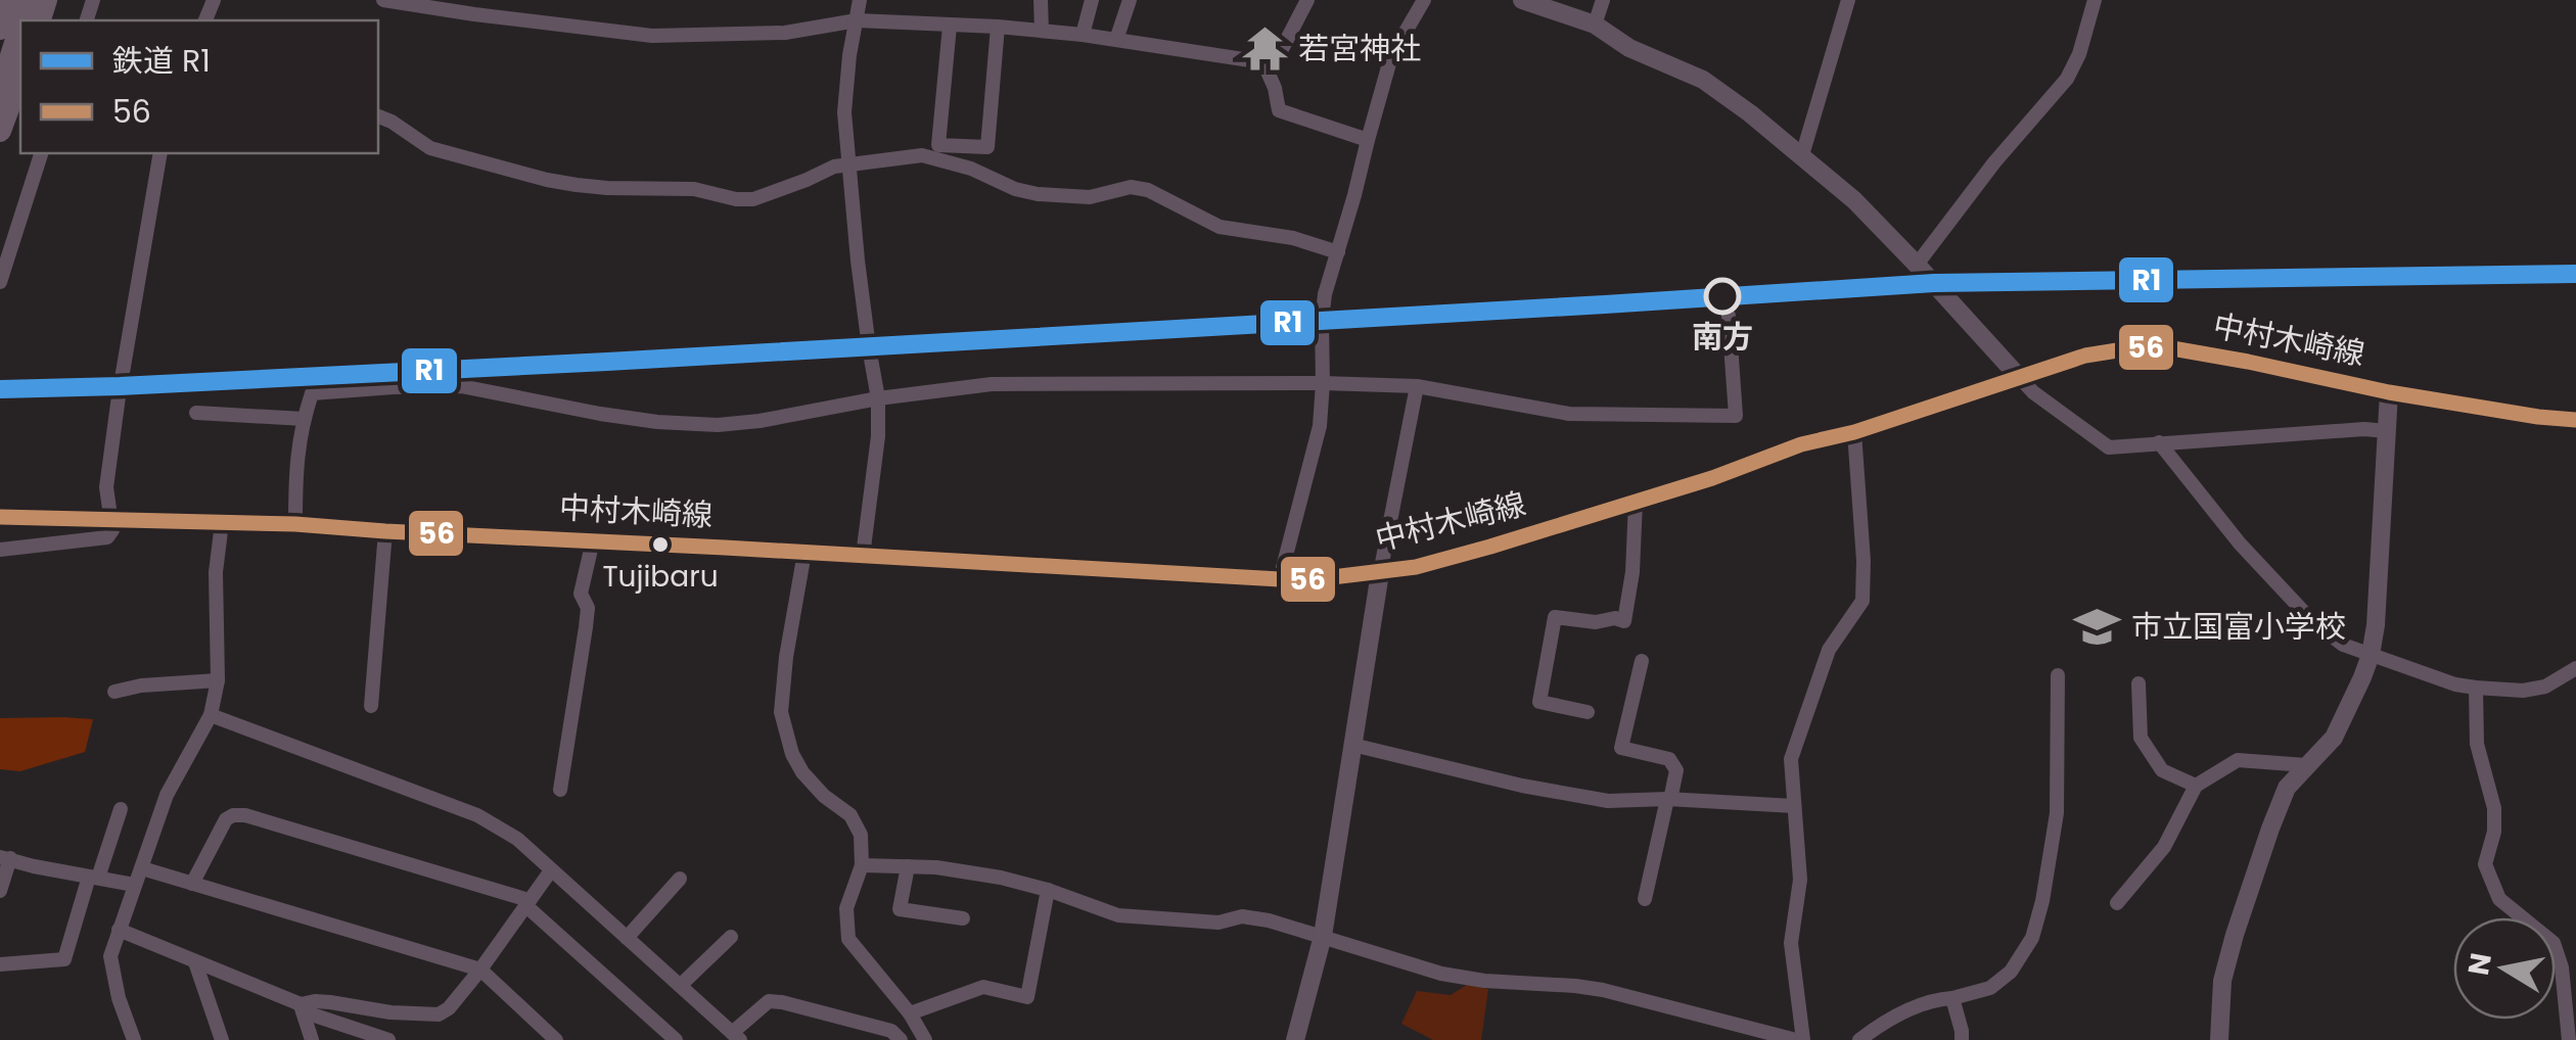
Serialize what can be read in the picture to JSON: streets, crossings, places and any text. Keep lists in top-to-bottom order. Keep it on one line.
{"streets":{"main road":["中村木崎線"]},"places":{"temple":["若宮神社"],"other":["南方","Tujibaru"],"school or university":["市立国富小学校"]},"lines":["rail line R1","transit line 56"],"legend":["鉄道 R1","56"],"north":"left"}
